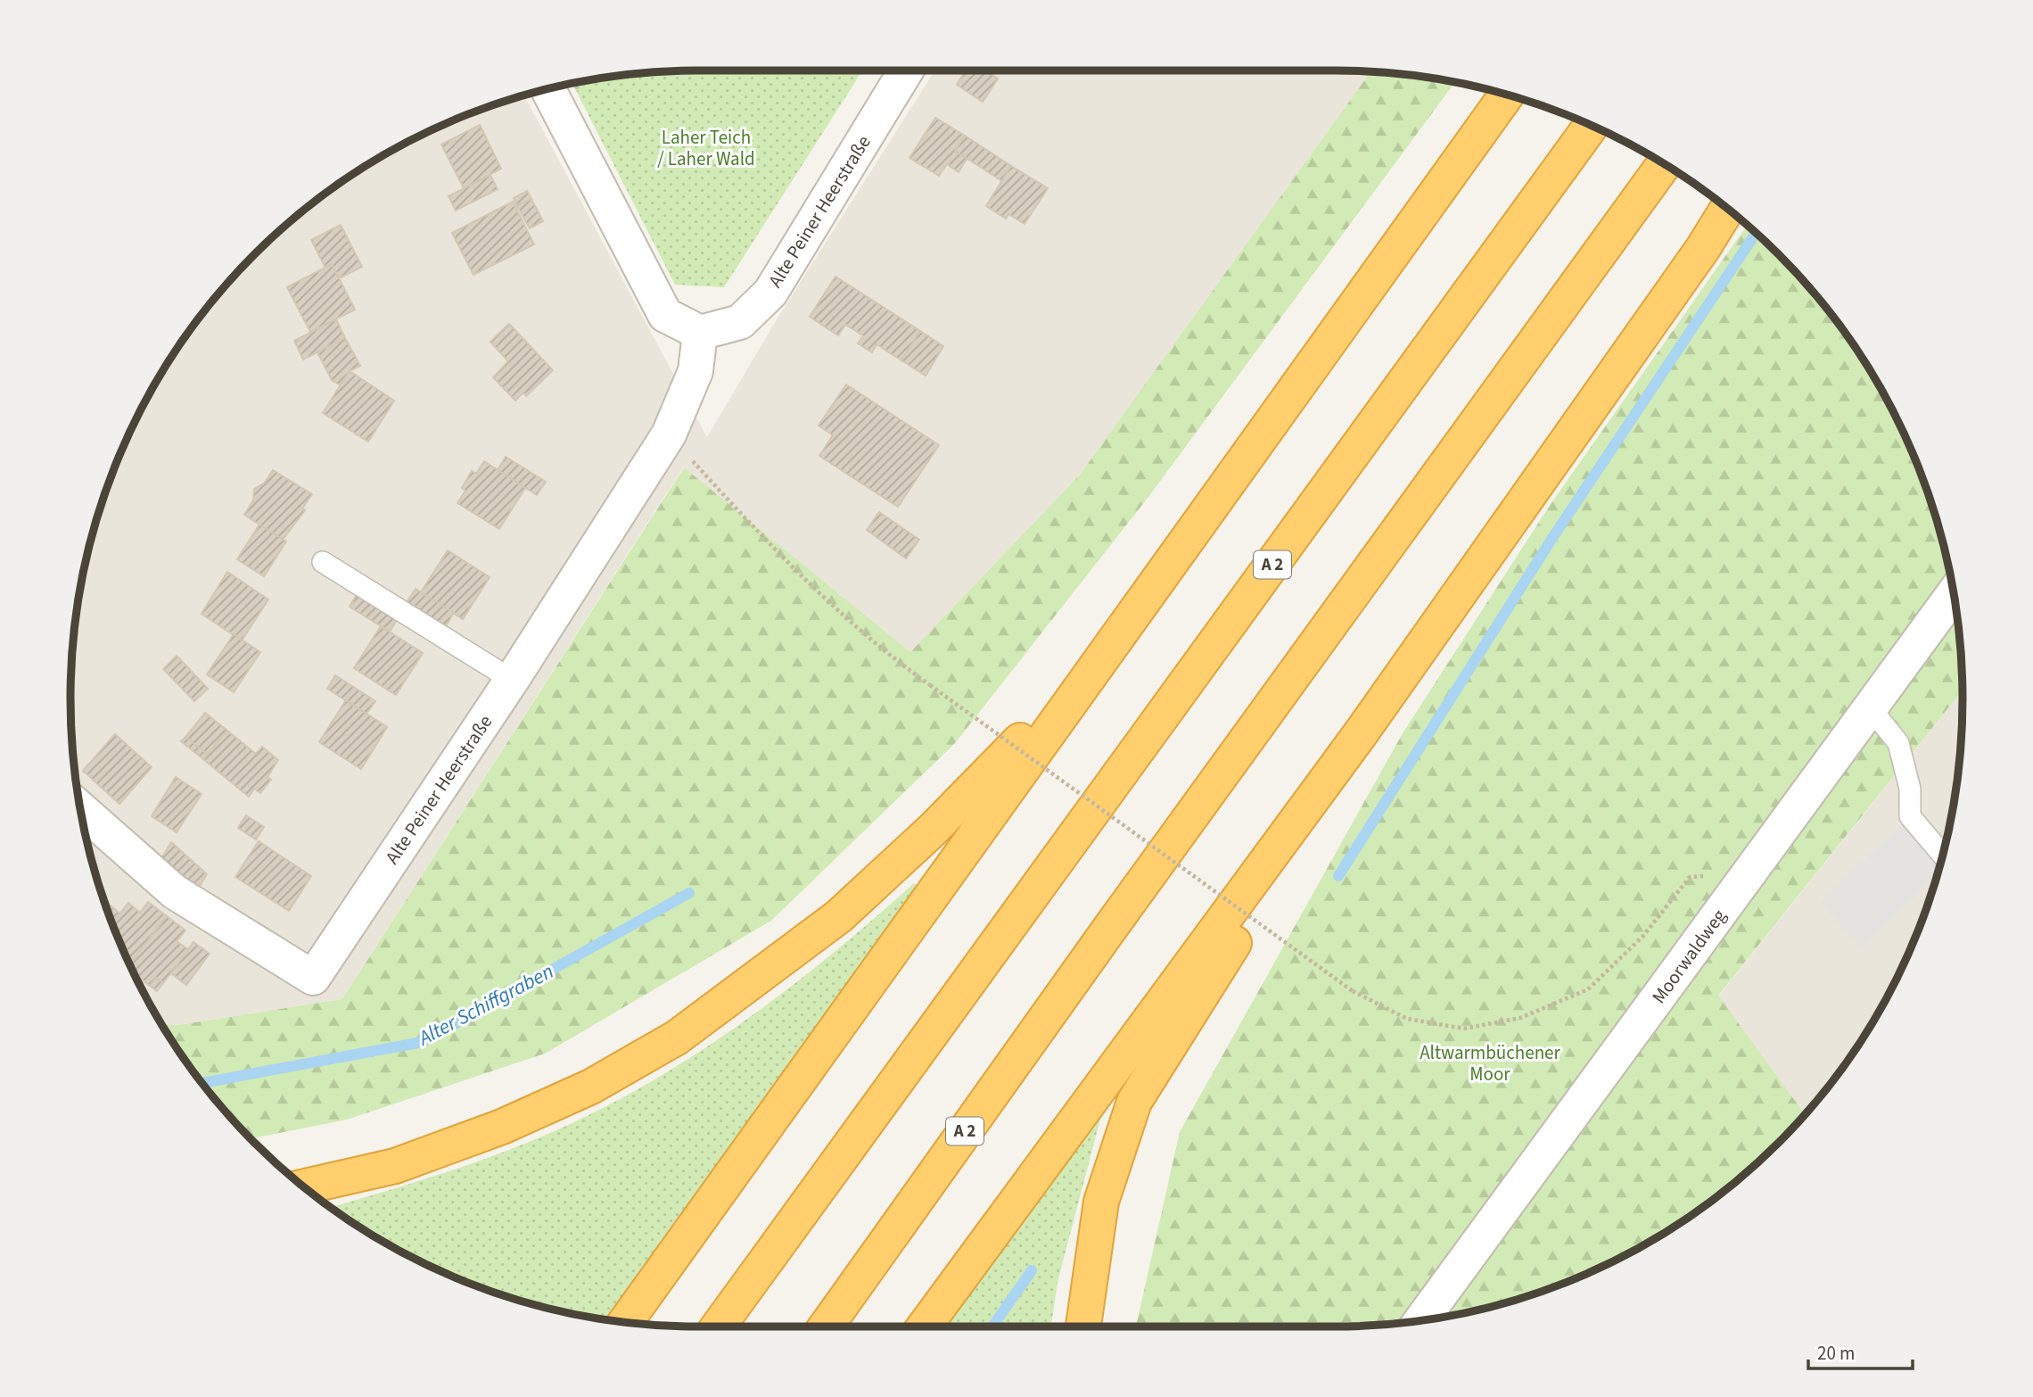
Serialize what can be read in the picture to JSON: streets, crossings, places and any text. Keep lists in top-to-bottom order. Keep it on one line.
{"streets":{"highway":["A 2"],"street":["Alte Peiner Heerstraße","Moorwaldweg"]},"water":["Alter Schiffgraben"],"parks":["Laher Teich / Laher Wald","Altwarmbüchener Moor"],"scale_bar":"20 m"}
